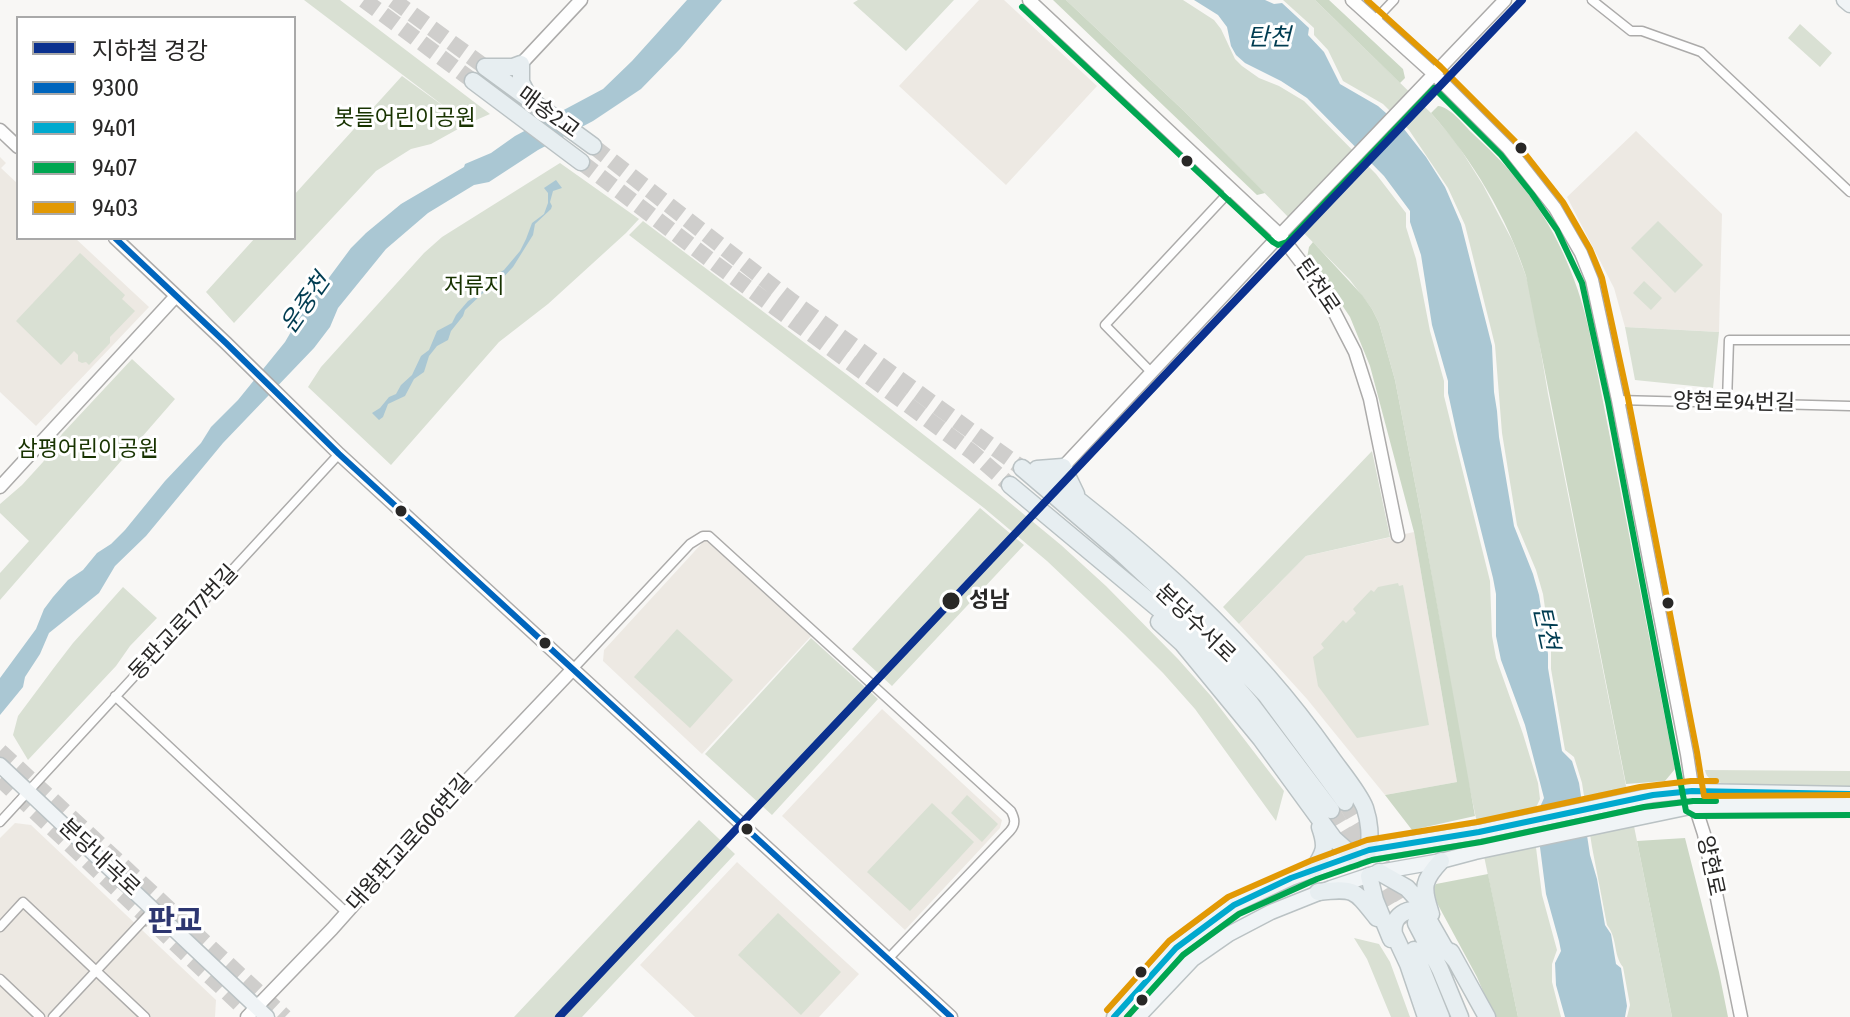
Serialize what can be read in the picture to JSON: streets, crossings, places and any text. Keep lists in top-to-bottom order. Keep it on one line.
{"streets":{"highway":["매송2교","분당수서로"],"main road":["탄천로","대왕판교로606번길","분당내곡로","양현로"],"street":["양현로94번길","동판교로177번길"]},"crossings":[["양현로94번길","양현로"],["동판교로177번길","분당내곡로"],["대왕판교로606번길","분당내곡로"]],"districts":["판교"],"water":["탄천","운중천"],"parks":["봇들어린이공원","저류지","삼평어린이공원"],"places":["성남"],"lines":["metro line 경강","transit line 9403","transit line 9407","transit line 9300","transit line 9401"],"legend":["지하철 경강","9300","9401","9407","9403"]}
